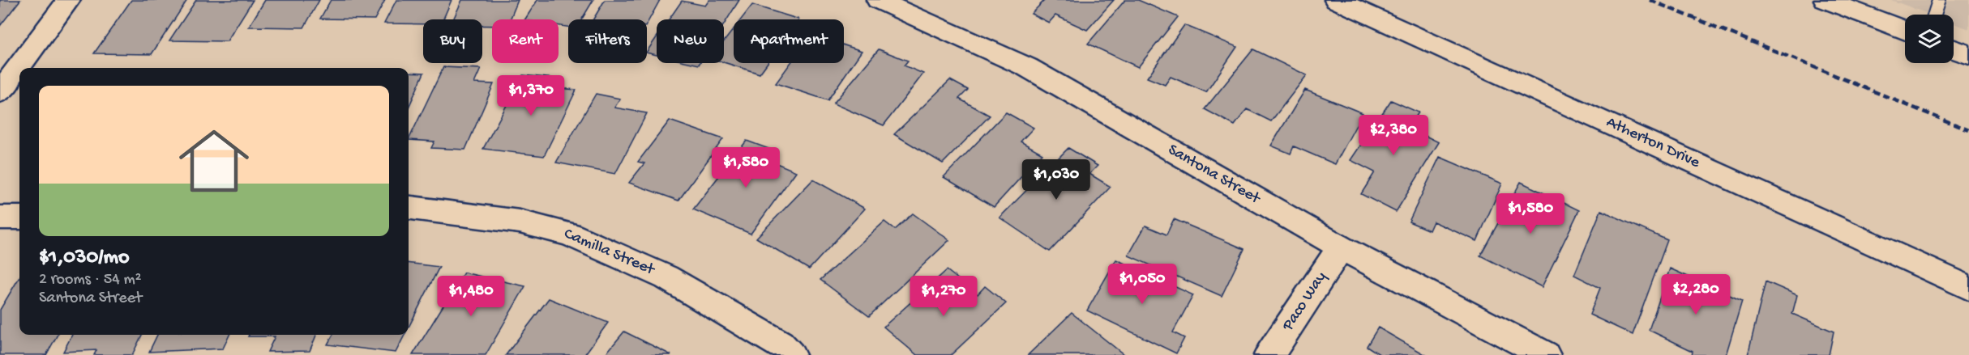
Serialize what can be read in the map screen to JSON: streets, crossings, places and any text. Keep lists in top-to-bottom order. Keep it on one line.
{"streets":{"street":["Atherton Drive","Santona Street","Camilla Street","Paco Way"]},"crossings":[["Santona Street","Paco Way"]],"page":{"chip":["Buy","Rent","Filters","New","Apartment"],"list":[{"name":"$1,030/mo","note":"2 rooms · 54 m² · Santona Street"}],"price":["$1,370","$2,380","$1,580","$1,030","$1,580","$1,050","$2,280","$1,480","$1,270"]}}
